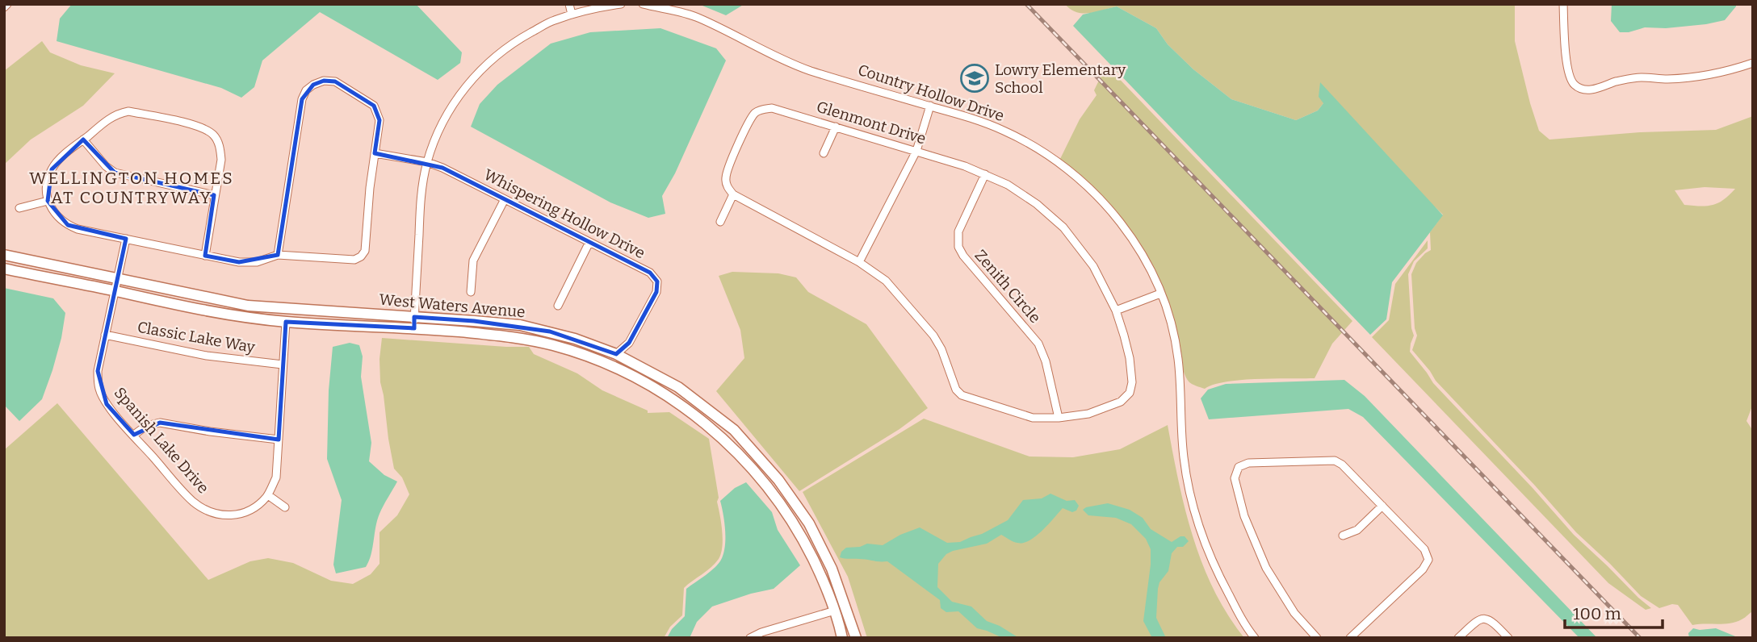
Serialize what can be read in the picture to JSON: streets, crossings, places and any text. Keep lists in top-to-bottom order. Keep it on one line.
{"streets":{"street":["Country Hollow Drive","Glenmont Drive","Whispering Hollow Drive","Zenith Circle","West Waters Avenue","Classic Lake Way","Spanish Lake Drive"]},"crossings":[["Glenmont Drive","Zenith Circle"],["Whispering Hollow Drive","West Waters Avenue"],["West Waters Avenue","Spanish Lake Drive"],["Classic Lake Way","Spanish Lake Drive"]],"districts":["WELLINGTON HOMES AT COUNTRYWAY"],"places":{"school or university":["Lowry Elementary School"]},"scale_bar":"100 m"}
